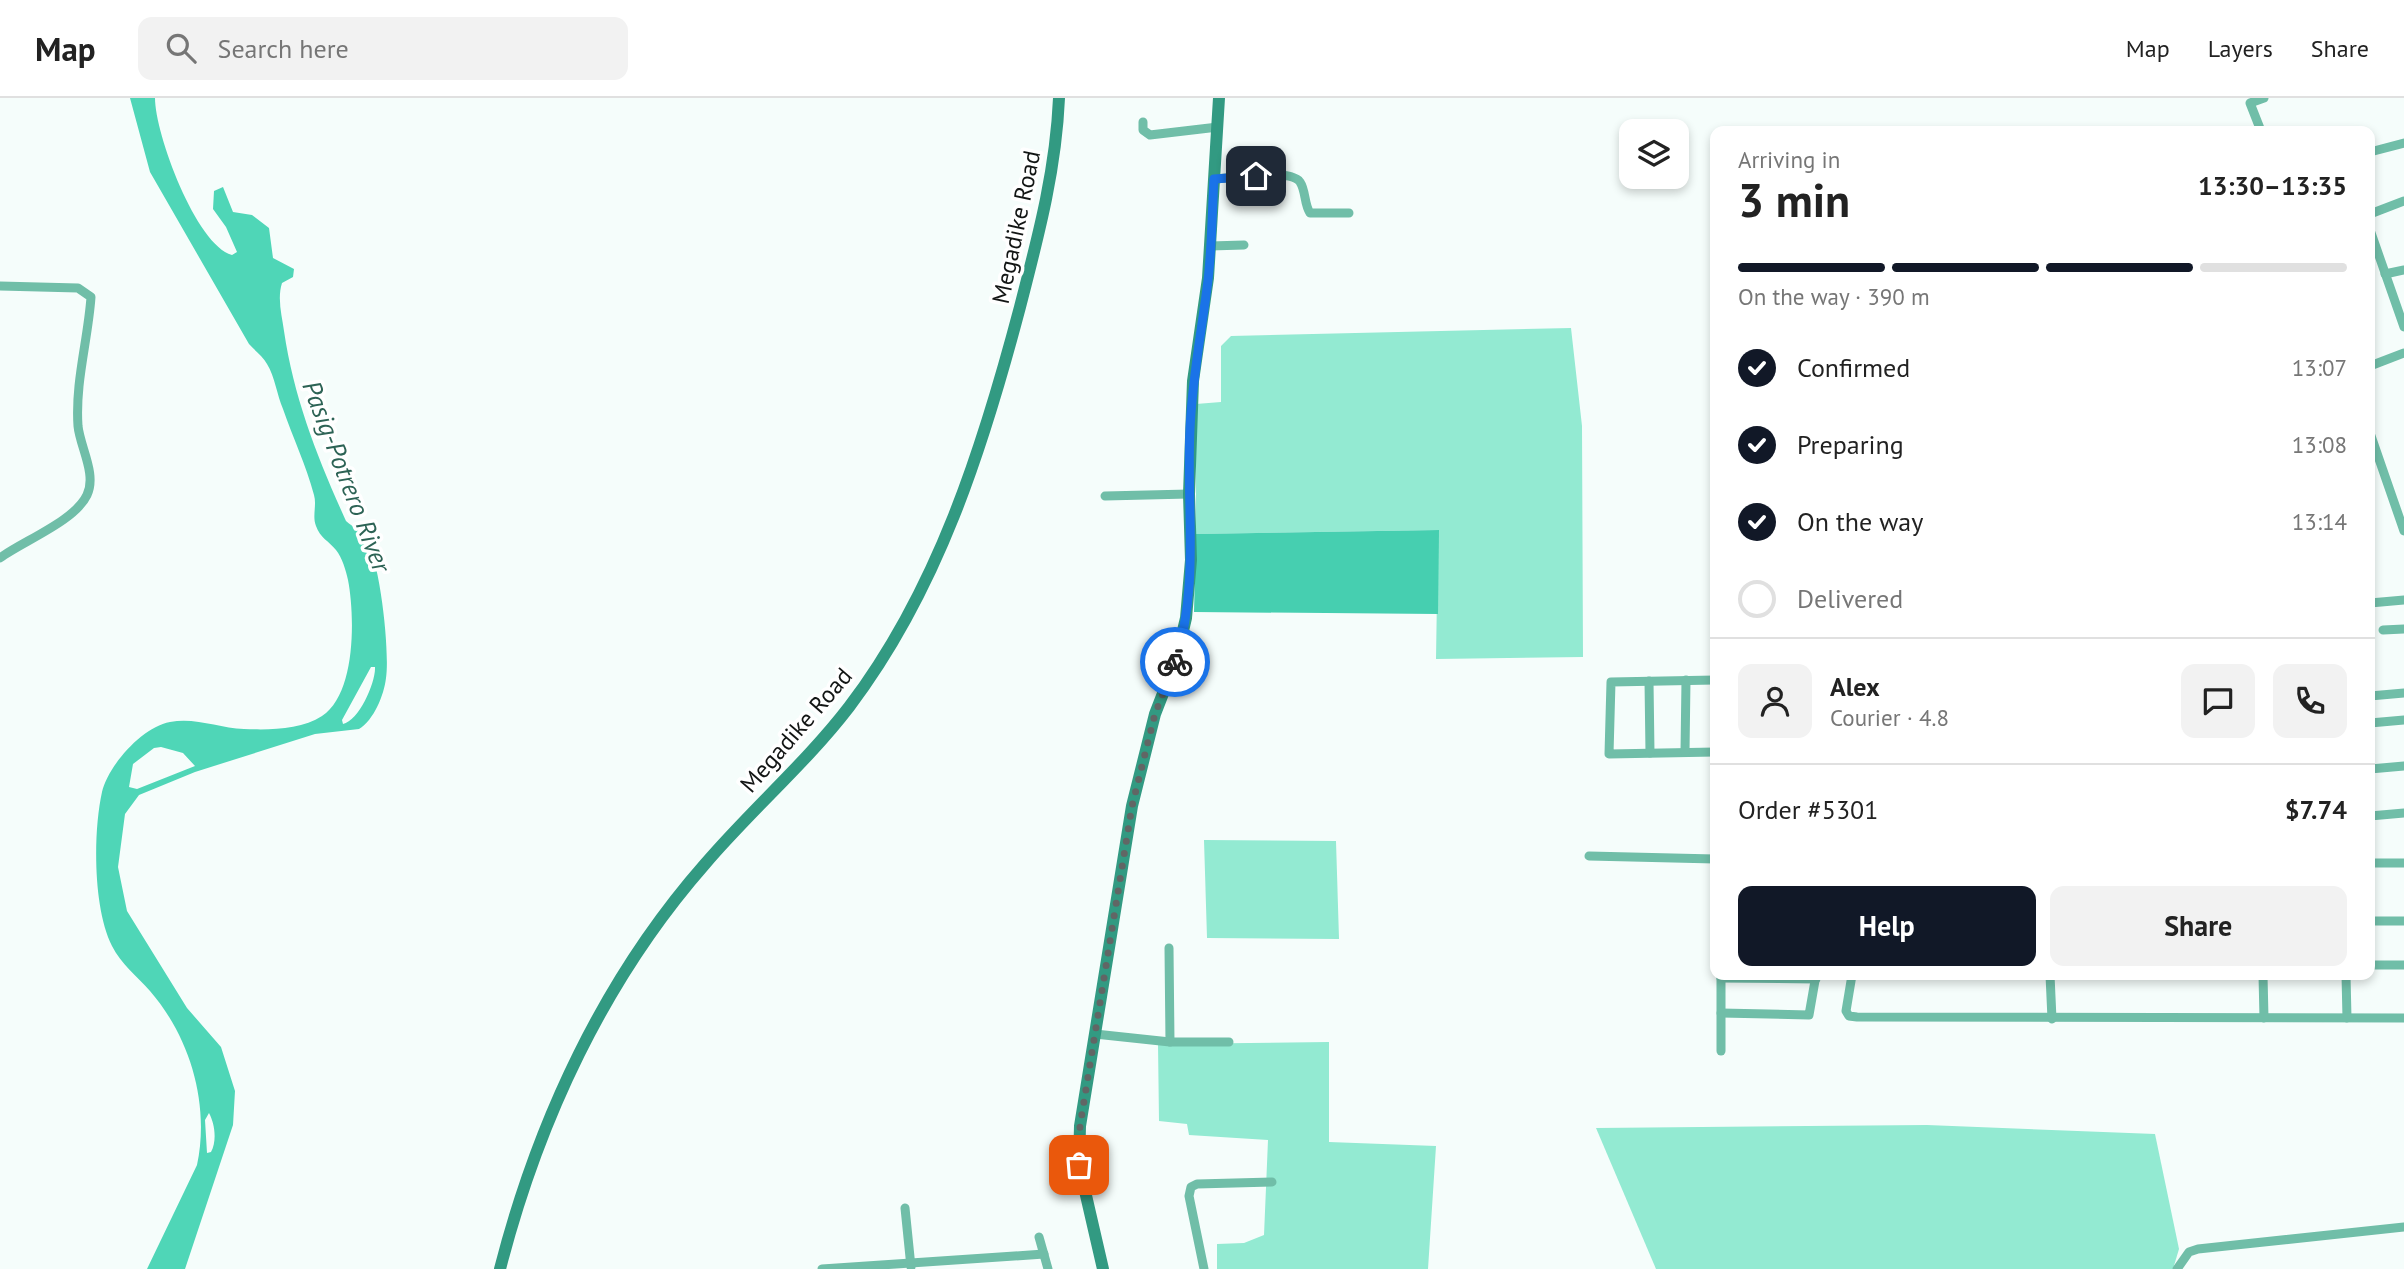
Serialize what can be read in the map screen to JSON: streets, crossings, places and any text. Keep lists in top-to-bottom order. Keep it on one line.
{"streets":{"main road":["Megadike Road"]},"water":["Pasig-Potrero River"],"page":{"header":"Map","search":"Search here","nav":["Map","Layers","Share"],"heading":["3 min","Arriving in","13:30–13:35"],"panel":["Alex","Courier · 4.8","Order #5301","$7.74"],"bar":"On the way · 390 m","list":[["Confirmed","13:07"],["Preparing","13:08"],["On the way","13:14"],"Delivered"],"buttons":["Help","Share"]}}
